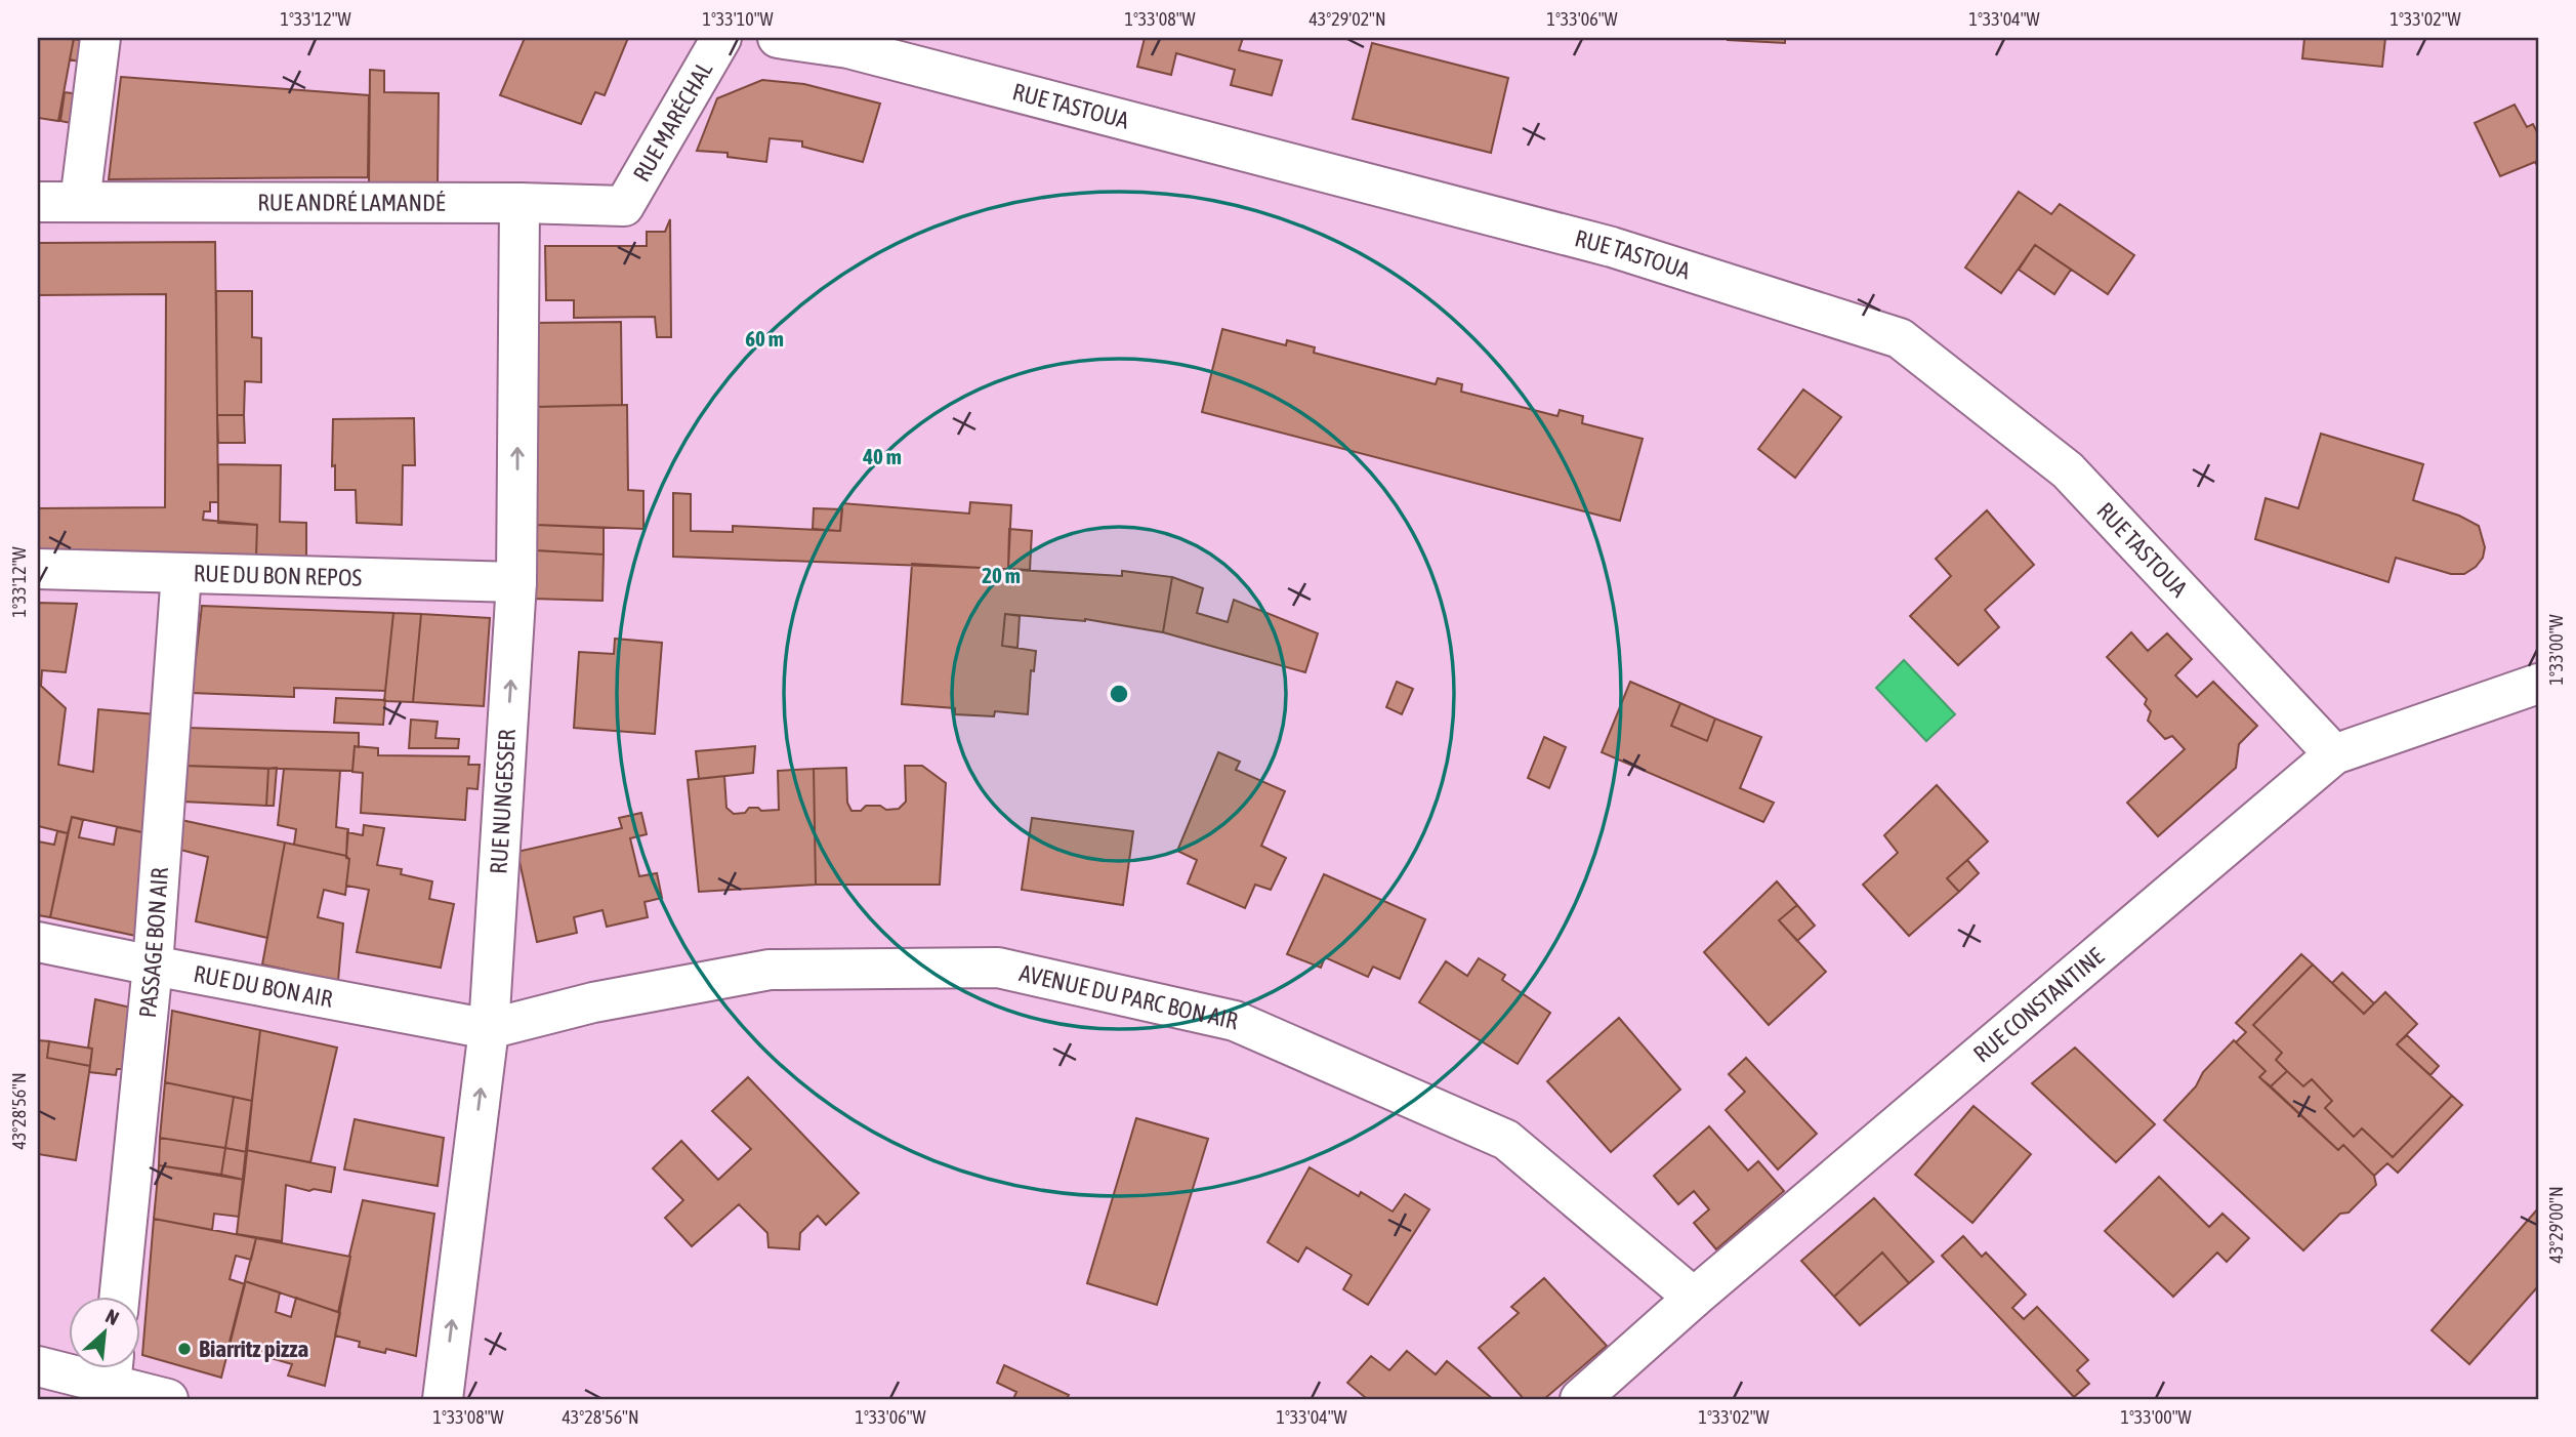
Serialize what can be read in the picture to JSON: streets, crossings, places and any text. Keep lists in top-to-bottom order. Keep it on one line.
{"streets":{"street":["RUE TASTOUA","RUE MARÉCHAL","RUE ANDRÉ LAMANDÉ","RUE DU BON REPOS","RUE NUNGESSER","PASSAGE BON AIR","RUE DU BON AIR","AVENUE DU PARC BON AIR","RUE CONSTANTINE"]},"crossings":[["RUE TASTOUA","RUE CONSTANTINE"],["RUE MARÉCHAL","RUE ANDRÉ LAMANDÉ"],["RUE ANDRÉ LAMANDÉ","RUE NUNGESSER"],["RUE DU BON REPOS","RUE NUNGESSER"],["RUE DU BON REPOS","PASSAGE BON AIR"],["RUE NUNGESSER","RUE DU BON AIR"],["RUE NUNGESSER","AVENUE DU PARC BON AIR"],["PASSAGE BON AIR","RUE DU BON AIR"],["RUE DU BON AIR","AVENUE DU PARC BON AIR"],["AVENUE DU PARC BON AIR","RUE CONSTANTINE"]],"one_way":["RUE NUNGESSER"],"places":["Biarritz pizza"],"north":"top right","coordinates":["1°33'12\"W","1°33'10\"W","1°33'08\"W","43°29'02\"N","1°33'06\"W","1°33'04\"W","1°33'02\"W","1°33'00\"W","43°28'56\"N","43°29'00\"N"],"rings":["60 m","40 m","20 m"]}
